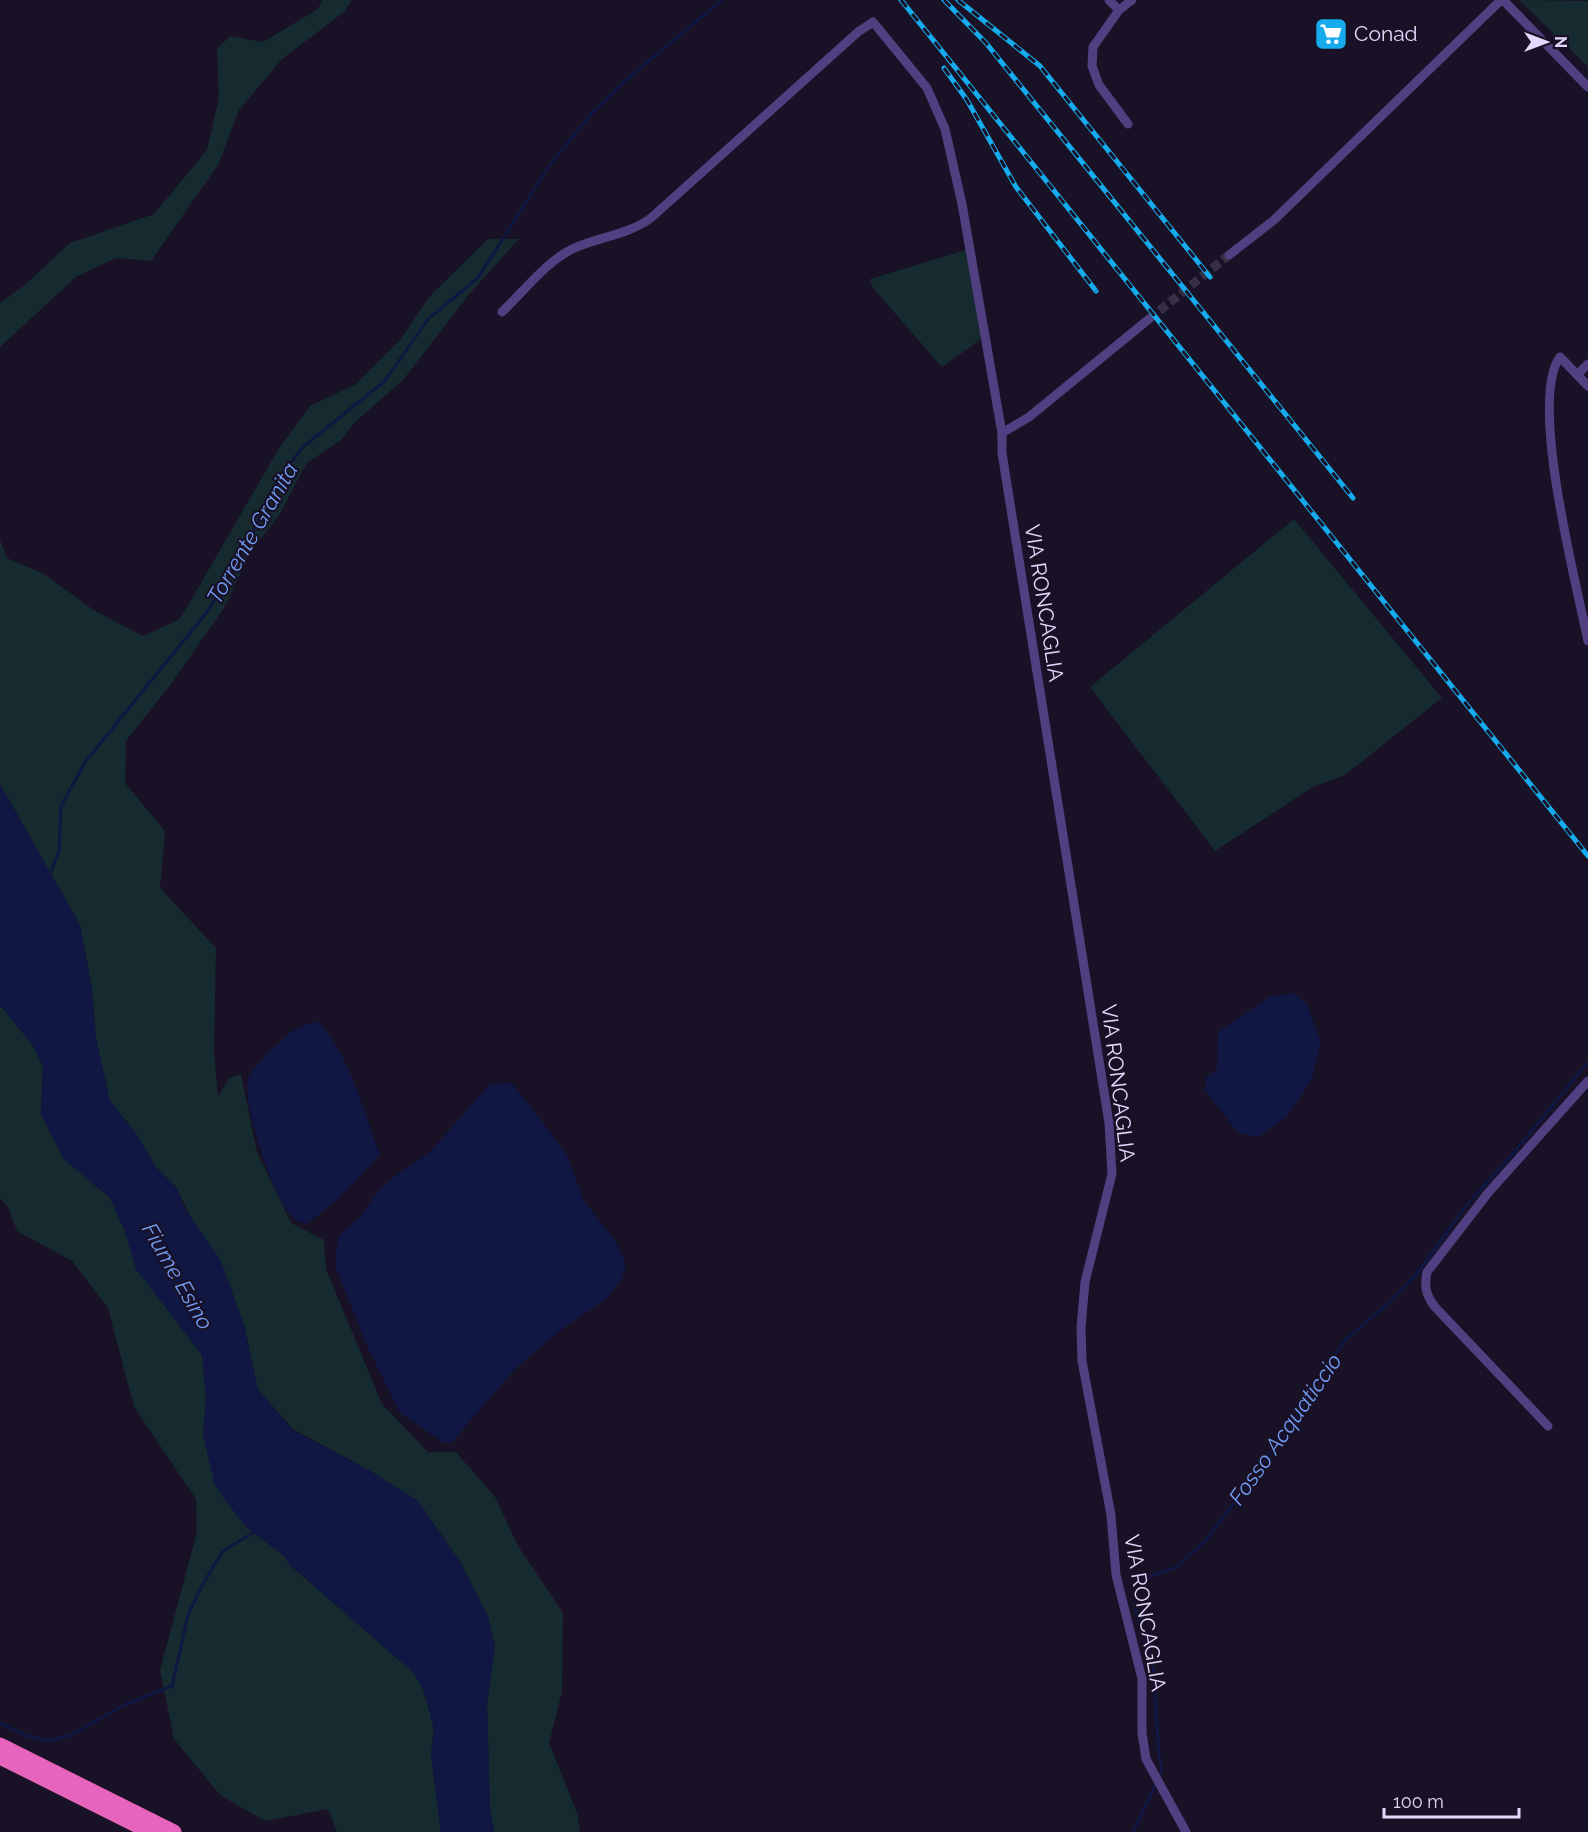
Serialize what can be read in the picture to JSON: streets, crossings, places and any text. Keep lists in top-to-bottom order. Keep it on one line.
{"streets":{"street":["VIA RONCAGLIA"]},"water":["Torrente Granita","Fiume Esino","Fosso Acquaticcio"],"places":{"supermarket":["Conad"]},"scale_bar":"100 m","north":"right"}
